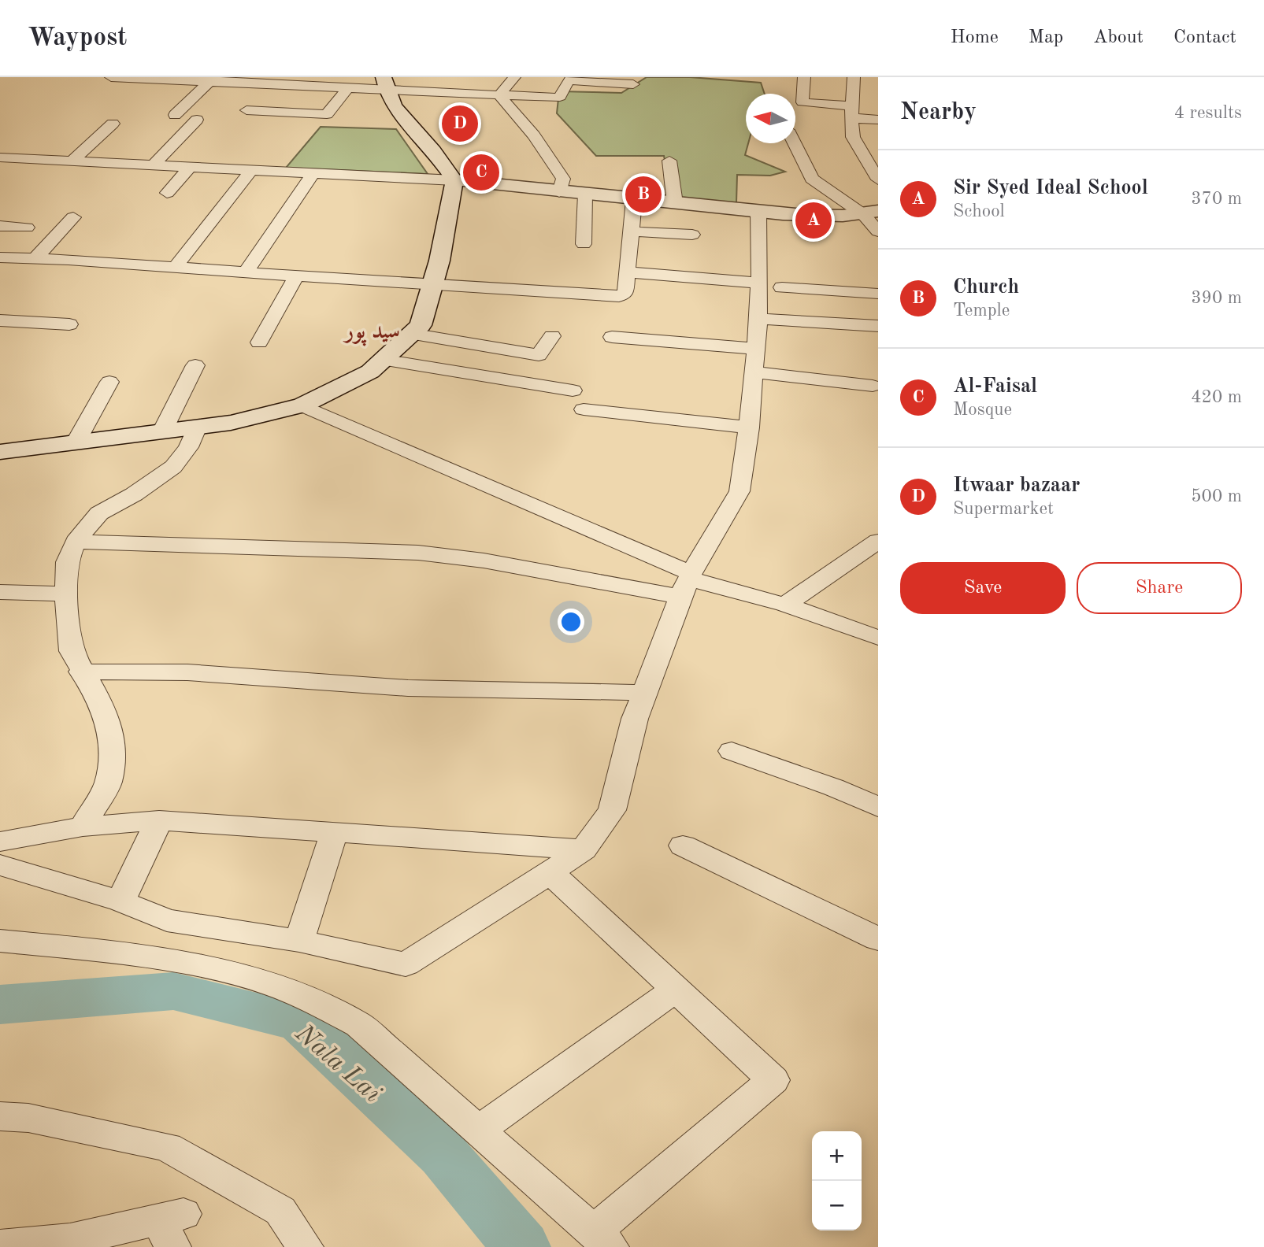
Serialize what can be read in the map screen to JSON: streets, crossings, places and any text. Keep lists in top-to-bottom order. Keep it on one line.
{"districts":["سید پور"],"water":["Nala Lai"],"north":"left","page":{"header":"Waypost","nav":["Home","Map","About","Contact"],"heading":["Nearby","4 results"],"pins":["D","C","B","A"],"list":[{"mark":"A","name":"Sir Syed Ideal School","note":"School","value":"370 m"},{"mark":"B","name":"Church","note":"Temple","value":"390 m"},{"mark":"C","name":"Al-Faisal","note":"Mosque","value":"420 m"},{"mark":"D","name":"Itwaar bazaar","note":"Supermarket","value":"500 m"}],"buttons":["Save","Share"],"map_buttons":["+","−"]}}
